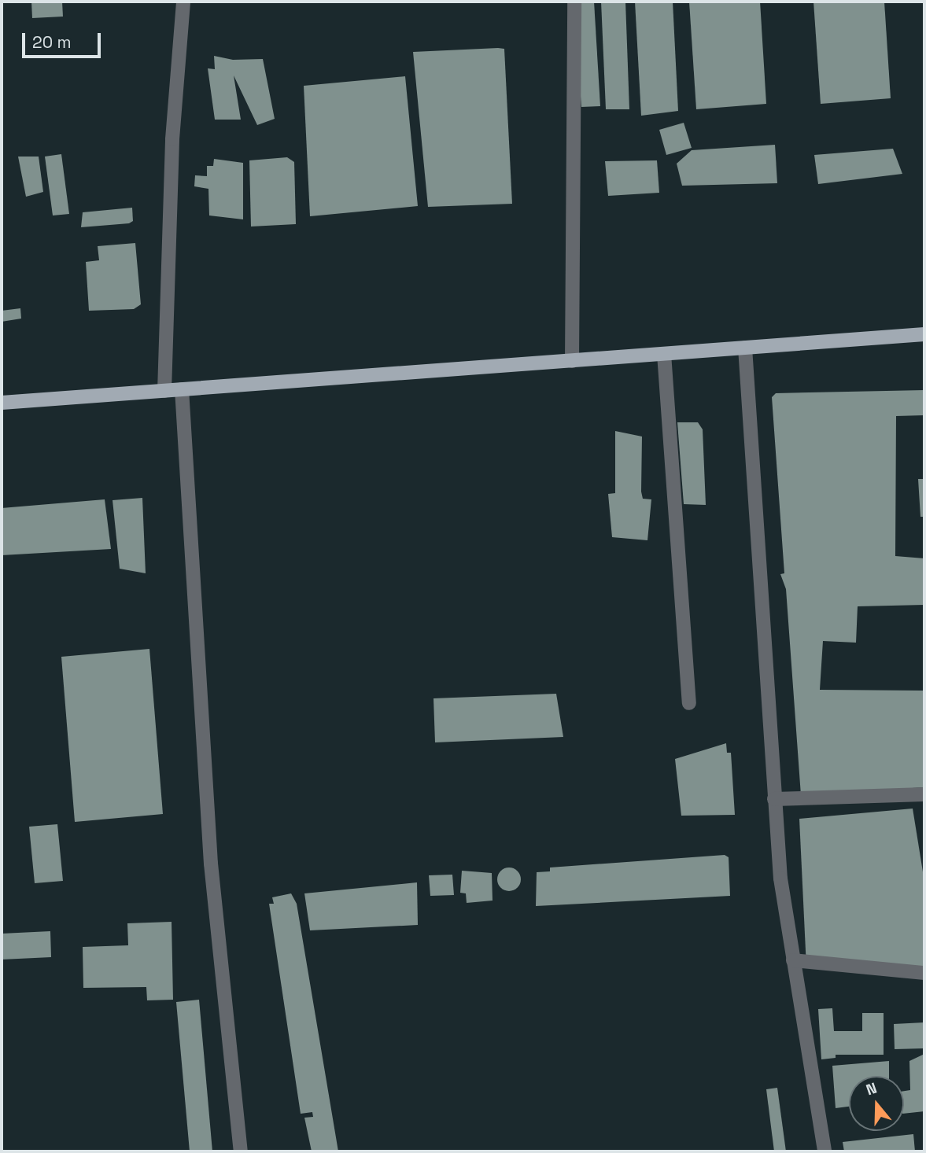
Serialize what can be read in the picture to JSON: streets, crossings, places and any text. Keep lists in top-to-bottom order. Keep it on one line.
{"scale_bar":"20 m","north":"top"}
